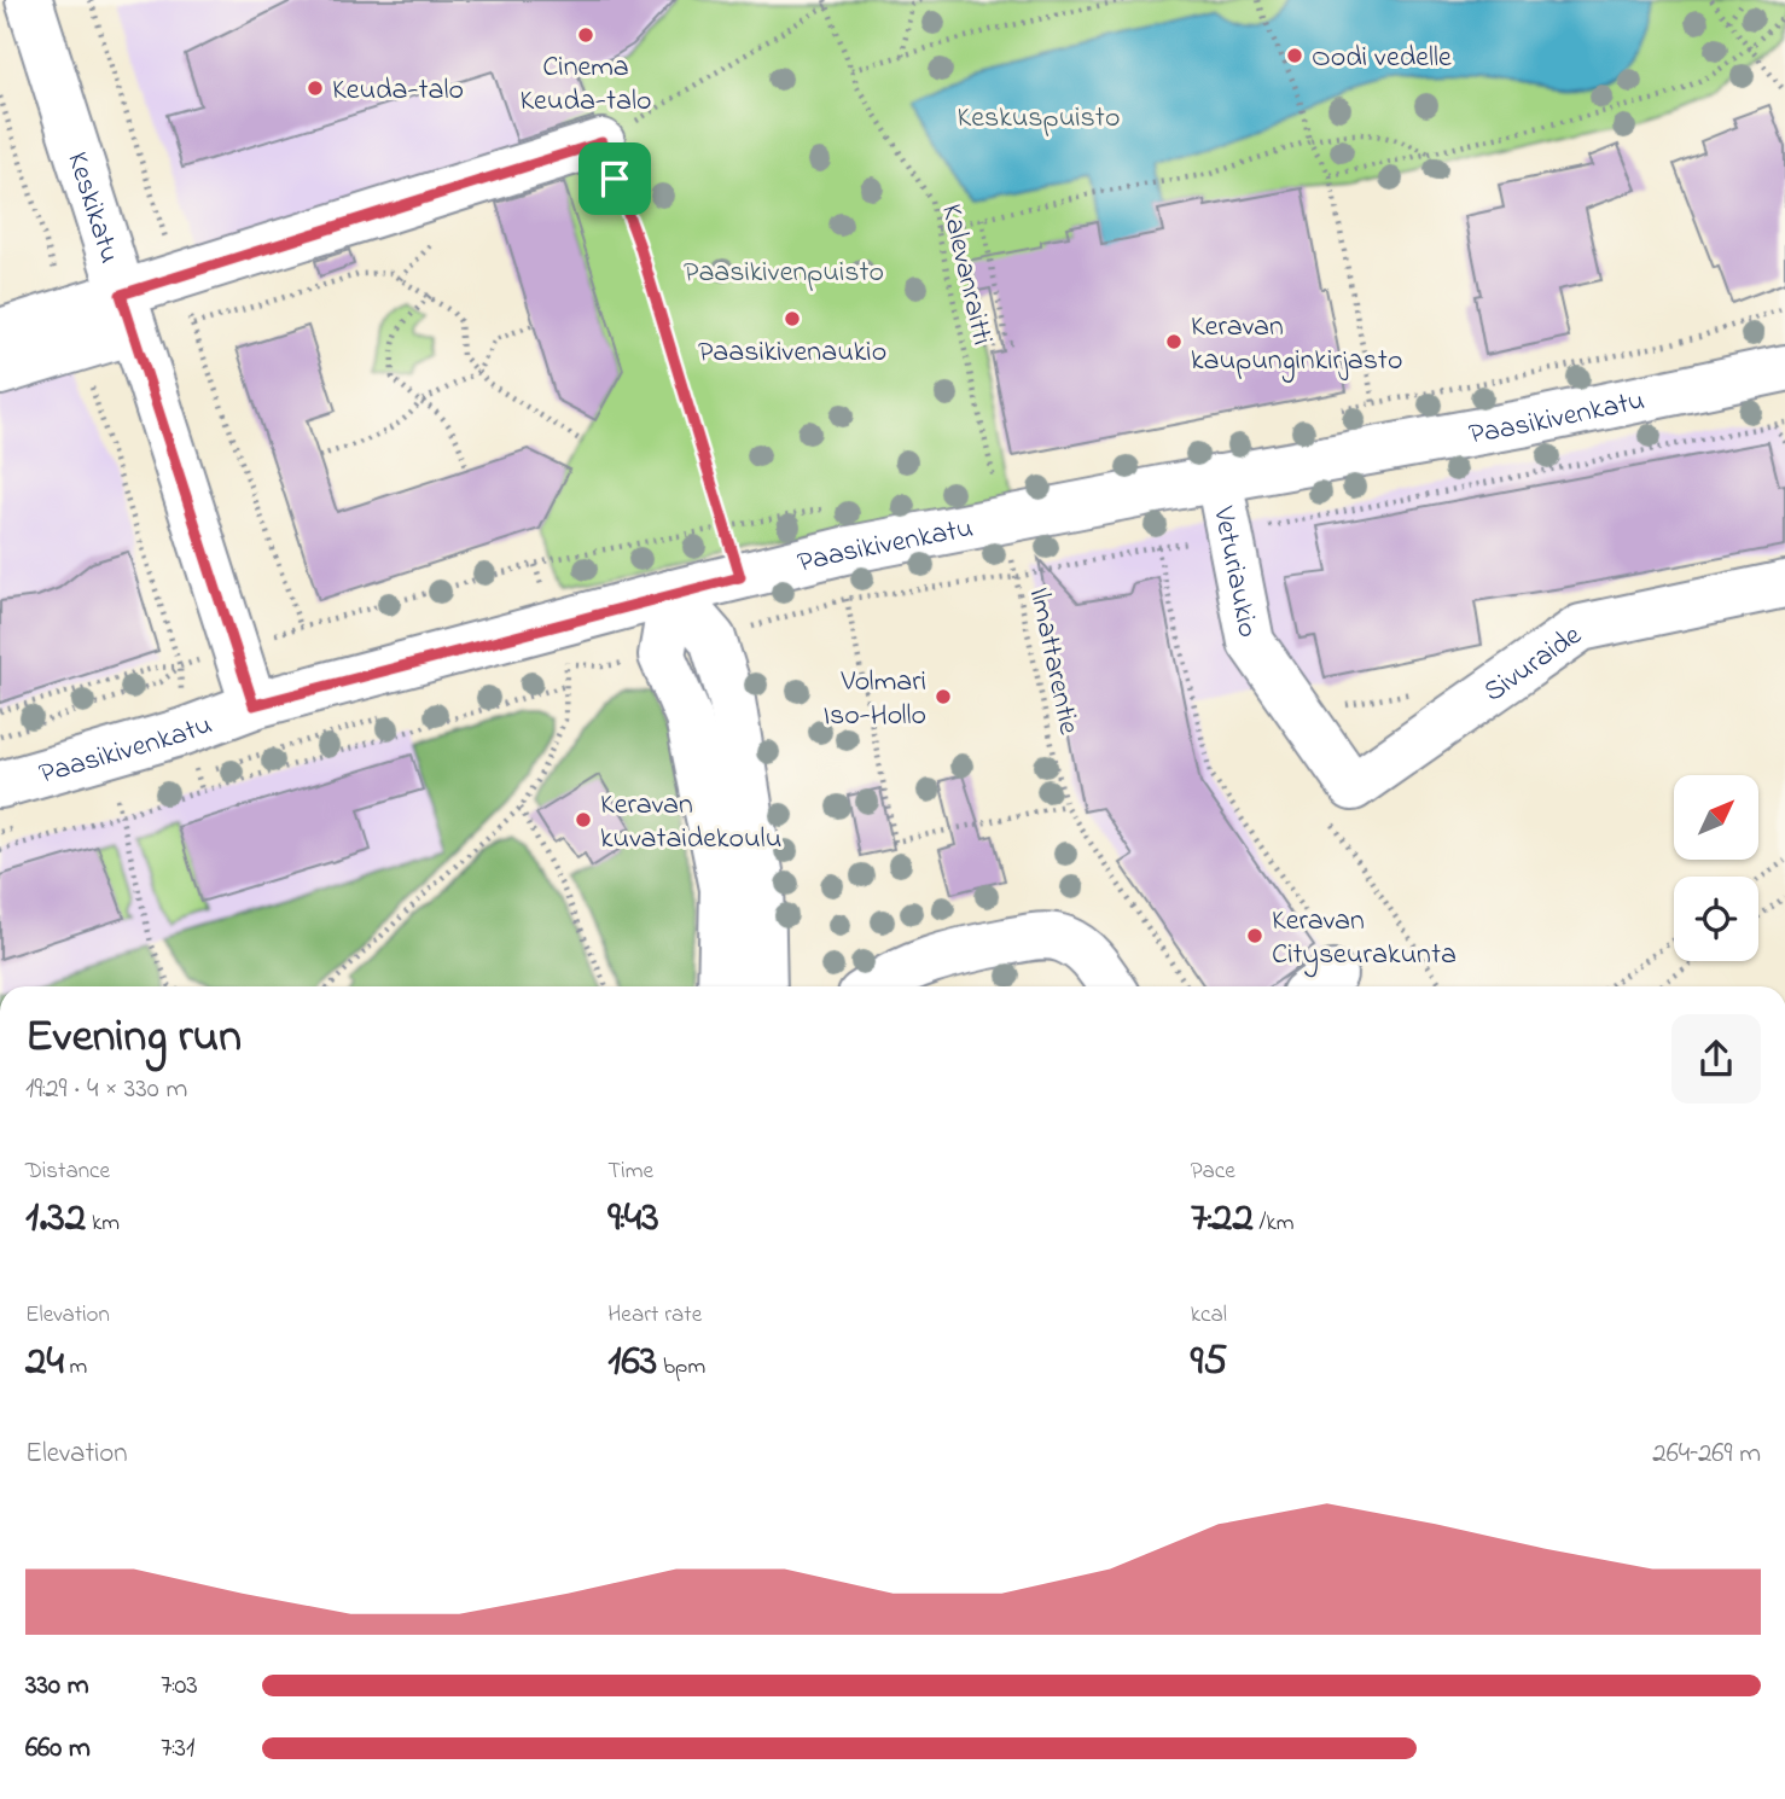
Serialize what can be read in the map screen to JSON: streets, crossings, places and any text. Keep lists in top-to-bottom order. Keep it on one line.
{"streets":{"street":["Keskikatu","Paasikivenkatu","Veturiaukio","Sivuraide"],"path":["Kalevanraitti","Ilmattarentie"]},"crossings":[["Keskikatu","Paasikivenkatu"],["Paasikivenkatu","Veturiaukio"],["Veturiaukio","Sivuraide"]],"parks":["Keskuspuisto","Paasikivenpuisto"],"places":["Cinema Keuda-talo","Oodi vedelle","Keuda-talo","Paasikivenaukio","Keravan kaupunginkirjasto","Volmari Iso-Hollo","Keravan kuvataidekoulu","Keravan Cityseurakunta"],"north":"top right","page":{"heading":["Evening run","19:29 · 4 × 330 m"],"stats":[["Distance","1.32 km"],["Time","9:43"],["Pace","7:22 /km"],["Elevation","24 m"],["Heart rate","163 bpm"],["kcal","95"]],"chart":["Elevation","264–269 m"],"list":[{"name":"330 m","note":"7:03"},{"name":"660 m","note":"7:31"}]}}
